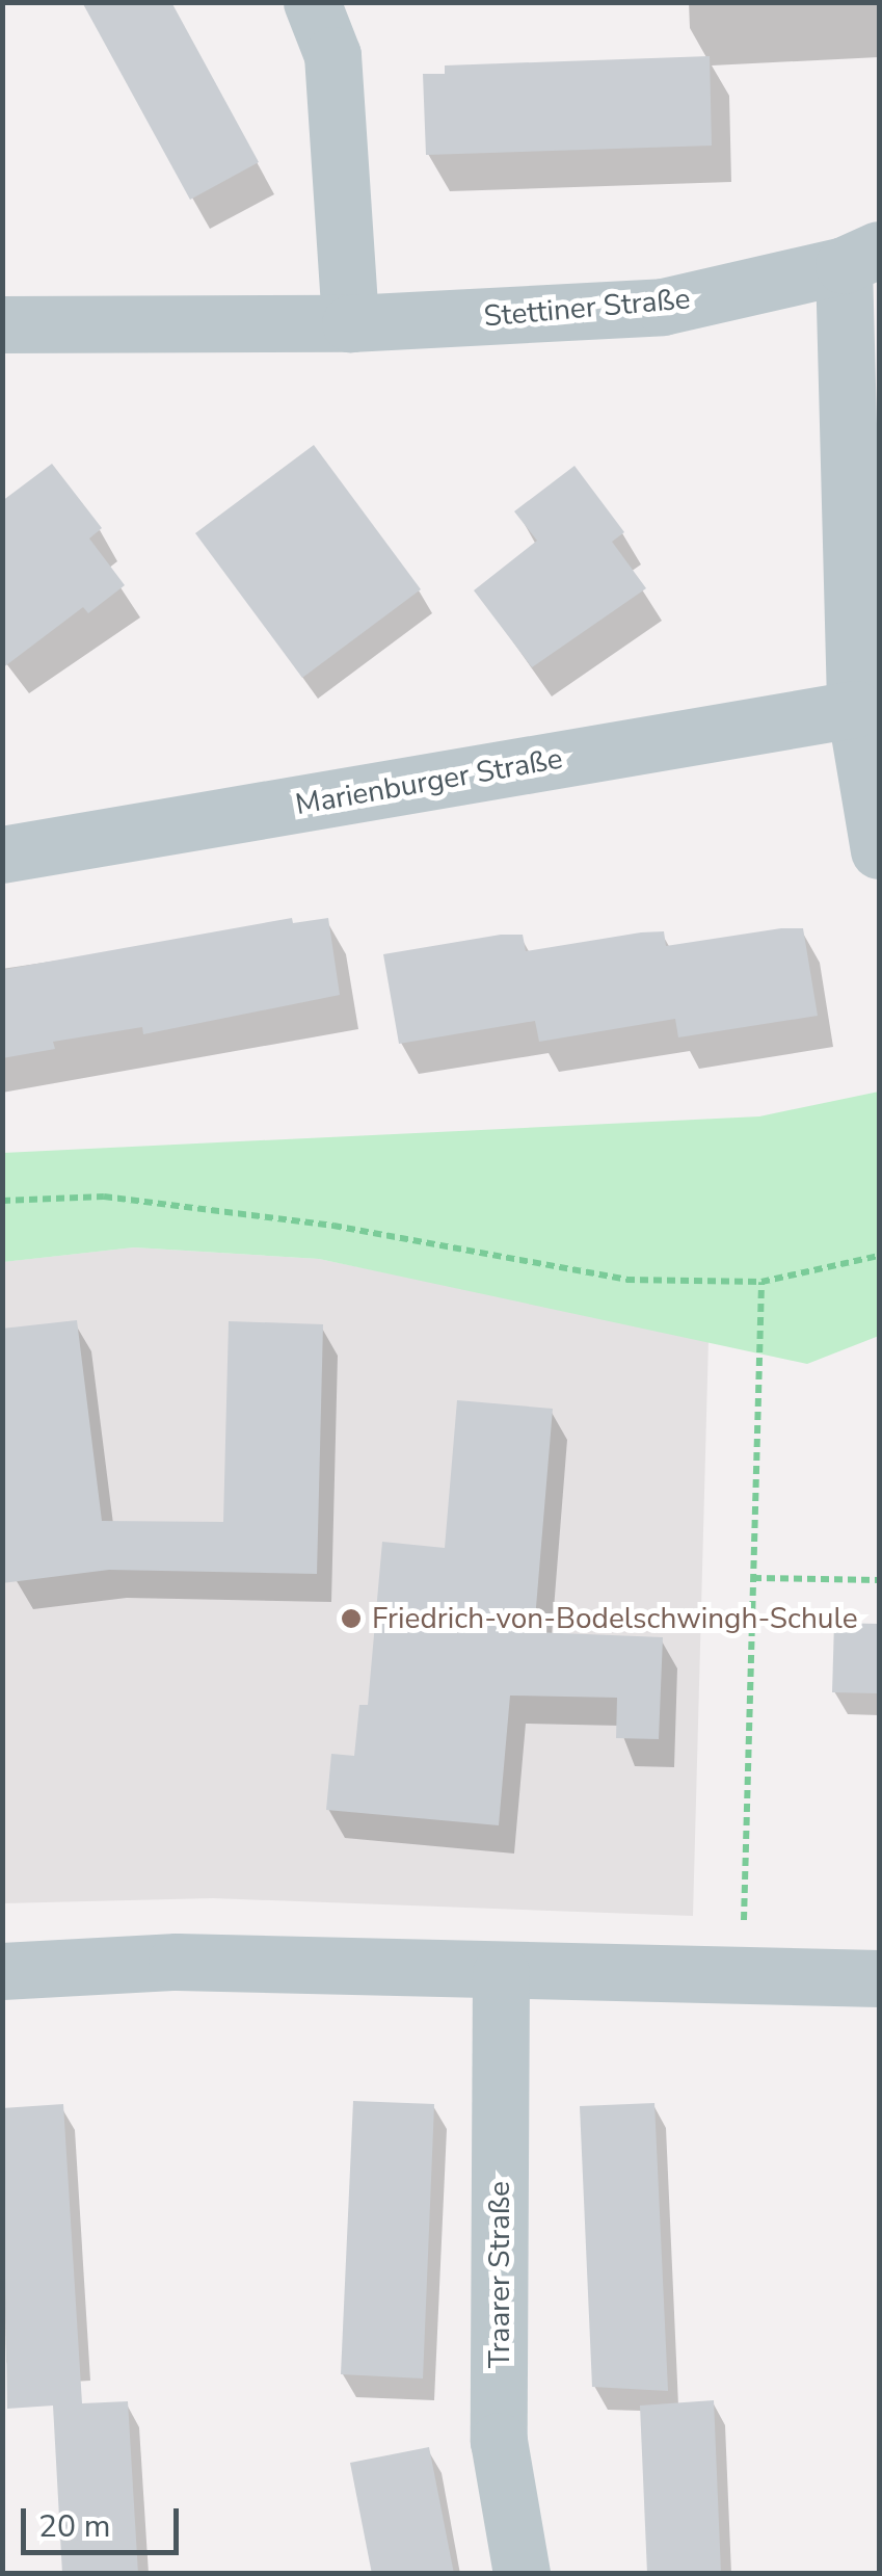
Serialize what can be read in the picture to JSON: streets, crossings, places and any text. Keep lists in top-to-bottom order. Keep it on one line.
{"streets":{"street":["Stettiner Straße","Marienburger Straße","Traarer Straße"]},"places":["Friedrich-von-Bodelschwingh-Schule"],"scale_bar":"20 m"}
